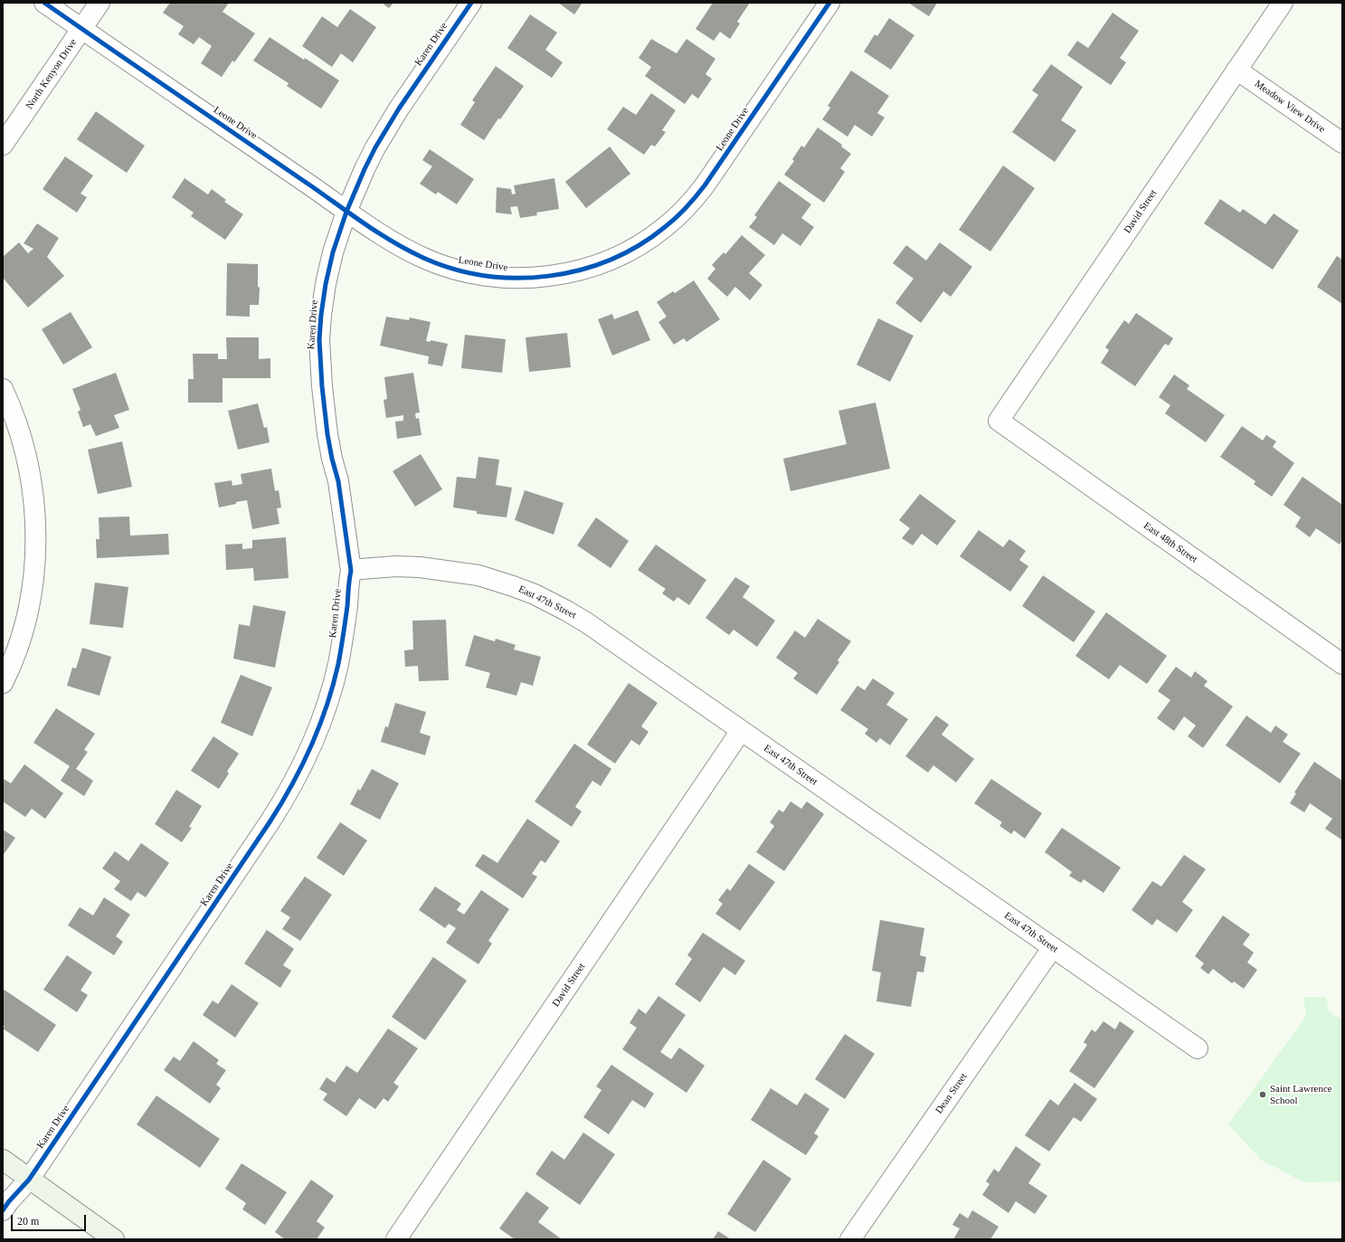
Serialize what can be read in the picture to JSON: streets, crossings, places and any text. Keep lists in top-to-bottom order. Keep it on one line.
{"streets":{"street":["Karen Drive","North Kenyon Drive","Meadow View Drive","Leone Drive","David Street","East 48th Street","East 47th Street","Dean Street"]},"crossings":[["Karen Drive","Leone Drive"],["Karen Drive","East 47th Street"],["North Kenyon Drive","Leone Drive"],["Meadow View Drive","David Street"],["David Street","East 48th Street"],["David Street","East 47th Street"],["East 47th Street","Dean Street"]],"places":["Saint Lawrence School"],"scale_bar":"20 m"}
